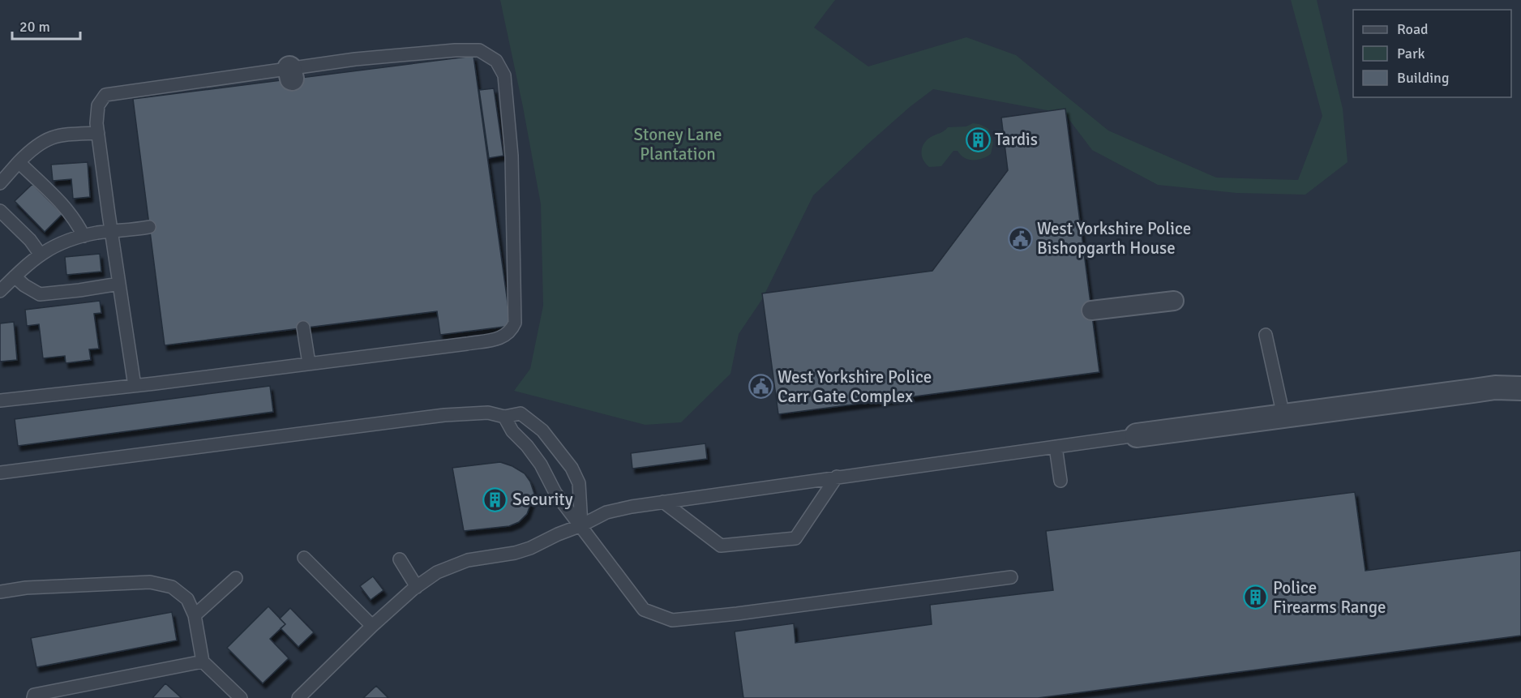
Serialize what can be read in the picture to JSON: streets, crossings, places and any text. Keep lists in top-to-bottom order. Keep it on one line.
{"parks":["Stoney Lane Plantation"],"places":{"building":["Tardis","Security","Police Firearms Range"],"public building":["West Yorkshire Police Bishopgarth House","West Yorkshire Police Carr Gate Complex"]},"legend":["Road","Park","Building"],"scale_bar":"20 m"}
